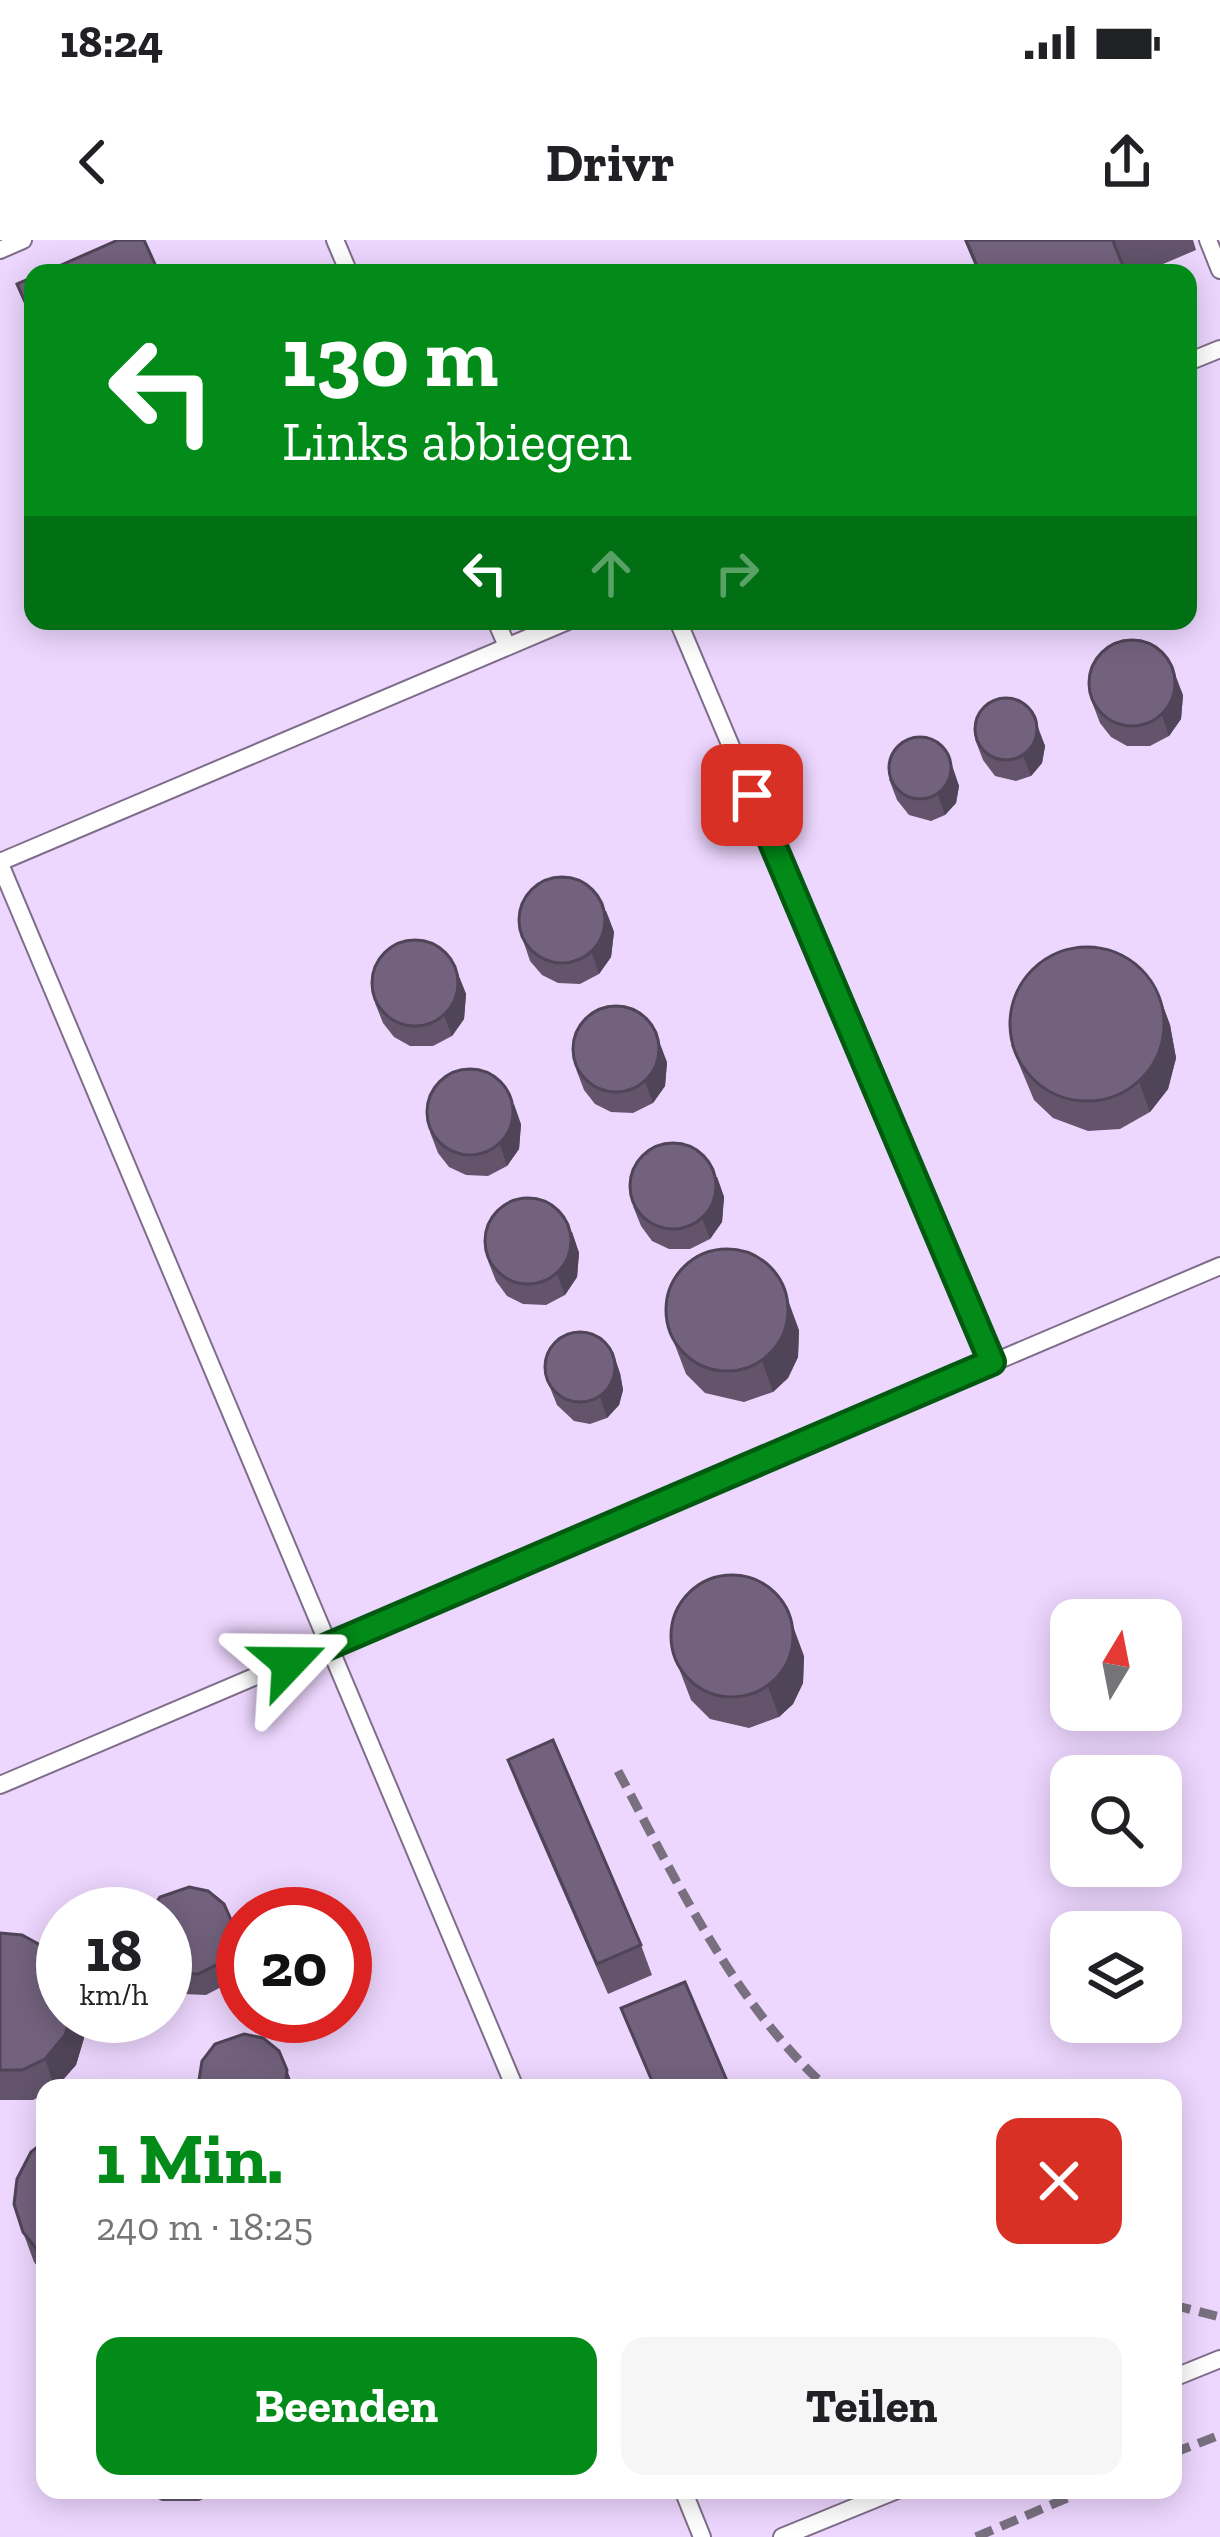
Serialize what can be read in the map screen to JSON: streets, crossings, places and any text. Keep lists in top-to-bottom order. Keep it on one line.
{"north":"top","page":{"status":"18:24","header":"Drivr","turn":["130 m","Links abbiegen"],"speed":"18 km/h","limit":"20","heading":["1 Min.","240 m · 18:25"],"buttons":["Beenden","Teilen"]}}
